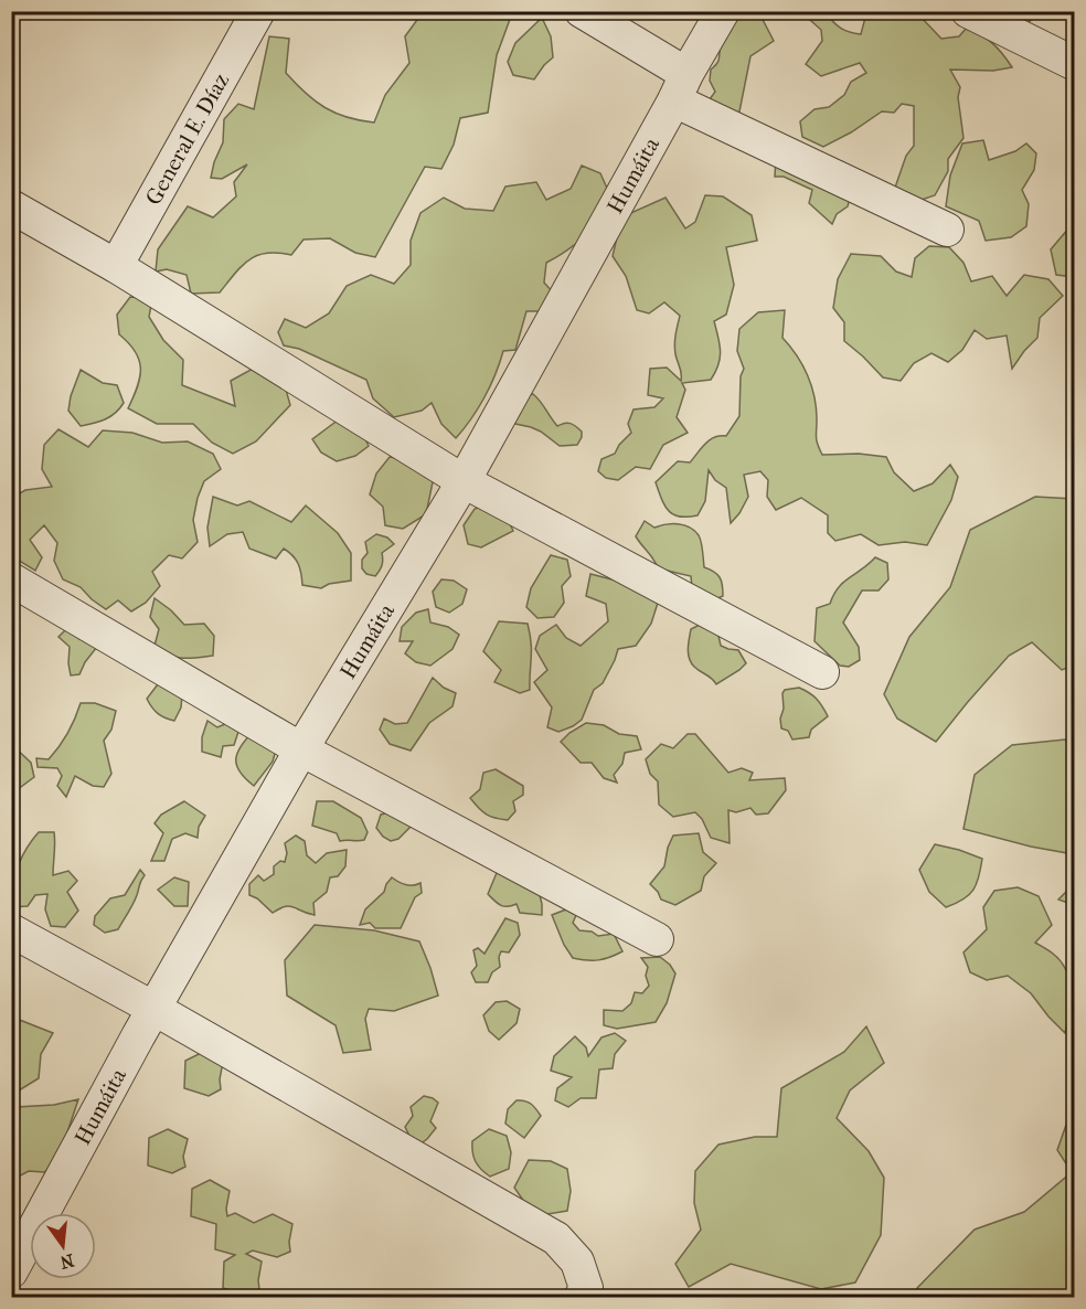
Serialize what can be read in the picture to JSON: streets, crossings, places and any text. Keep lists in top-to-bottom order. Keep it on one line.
{"streets":{"street":["General E. Díaz","Humáita"]},"north":"bottom"}
